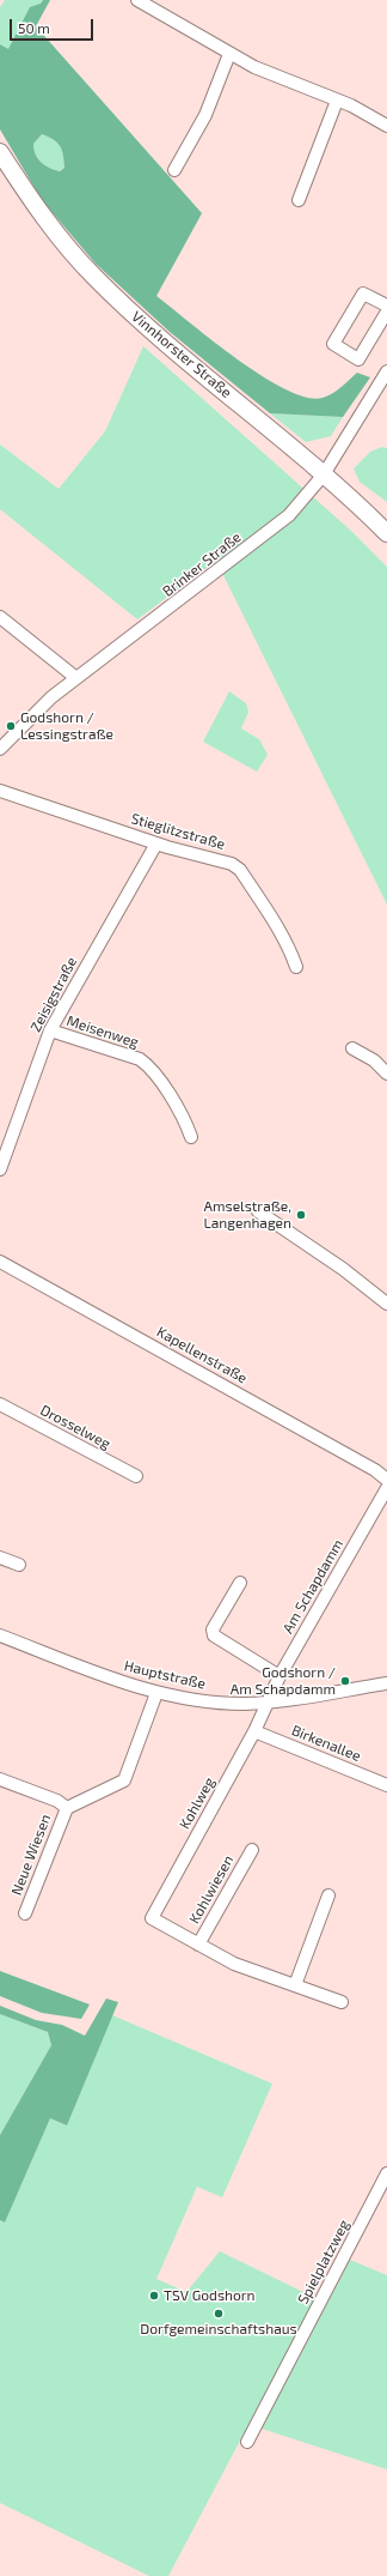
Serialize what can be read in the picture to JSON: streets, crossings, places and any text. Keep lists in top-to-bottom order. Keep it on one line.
{"streets":{"street":["Vinnhorster Straße","Brinker Straße","Stieglitzstraße","Zeisigstraße","Meisenweg","Kapellenstraße","Drosselweg","Am Schapdamm","Hauptstraße","Birkenallee","Kohlweg","Neue Wiesen","Kohlwiesen","Spielplatzweg"]},"crossings":[["Vinnhorster Straße","Brinker Straße"],["Stieglitzstraße","Zeisigstraße"],["Zeisigstraße","Meisenweg"],["Kapellenstraße","Am Schapdamm"],["Am Schapdamm","Hauptstraße"],["Am Schapdamm","Kohlweg"],["Hauptstraße","Kohlweg"],["Hauptstraße","Neue Wiesen"],["Birkenallee","Kohlweg"],["Kohlweg","Kohlwiesen"]],"places":["Godshorn / Lessingstraße","Amselstraße, Langenhagen","Godshorn / Am Schapdamm","TSV Godshorn","Dorfgemeinschaftshaus"],"scale_bar":"50 m"}
